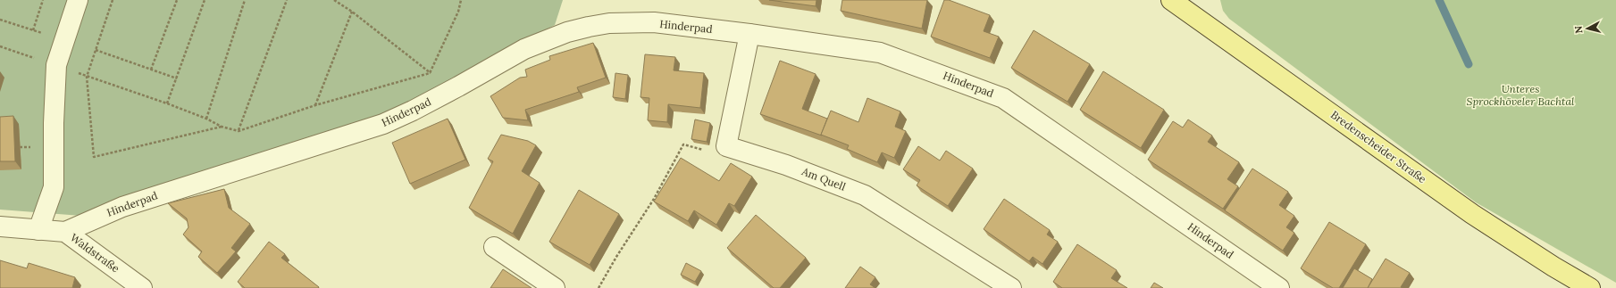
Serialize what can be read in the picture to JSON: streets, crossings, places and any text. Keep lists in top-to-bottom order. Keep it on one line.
{"streets":{"main road":["Bredenscheider Straße"],"street":["Hinderpad","Am Quell","Waldstraße"]},"crossings":[["Hinderpad","Am Quell"],["Hinderpad","Waldstraße"]],"parks":["Unteres Sprockhöveler Bachtal"],"north":"left"}
